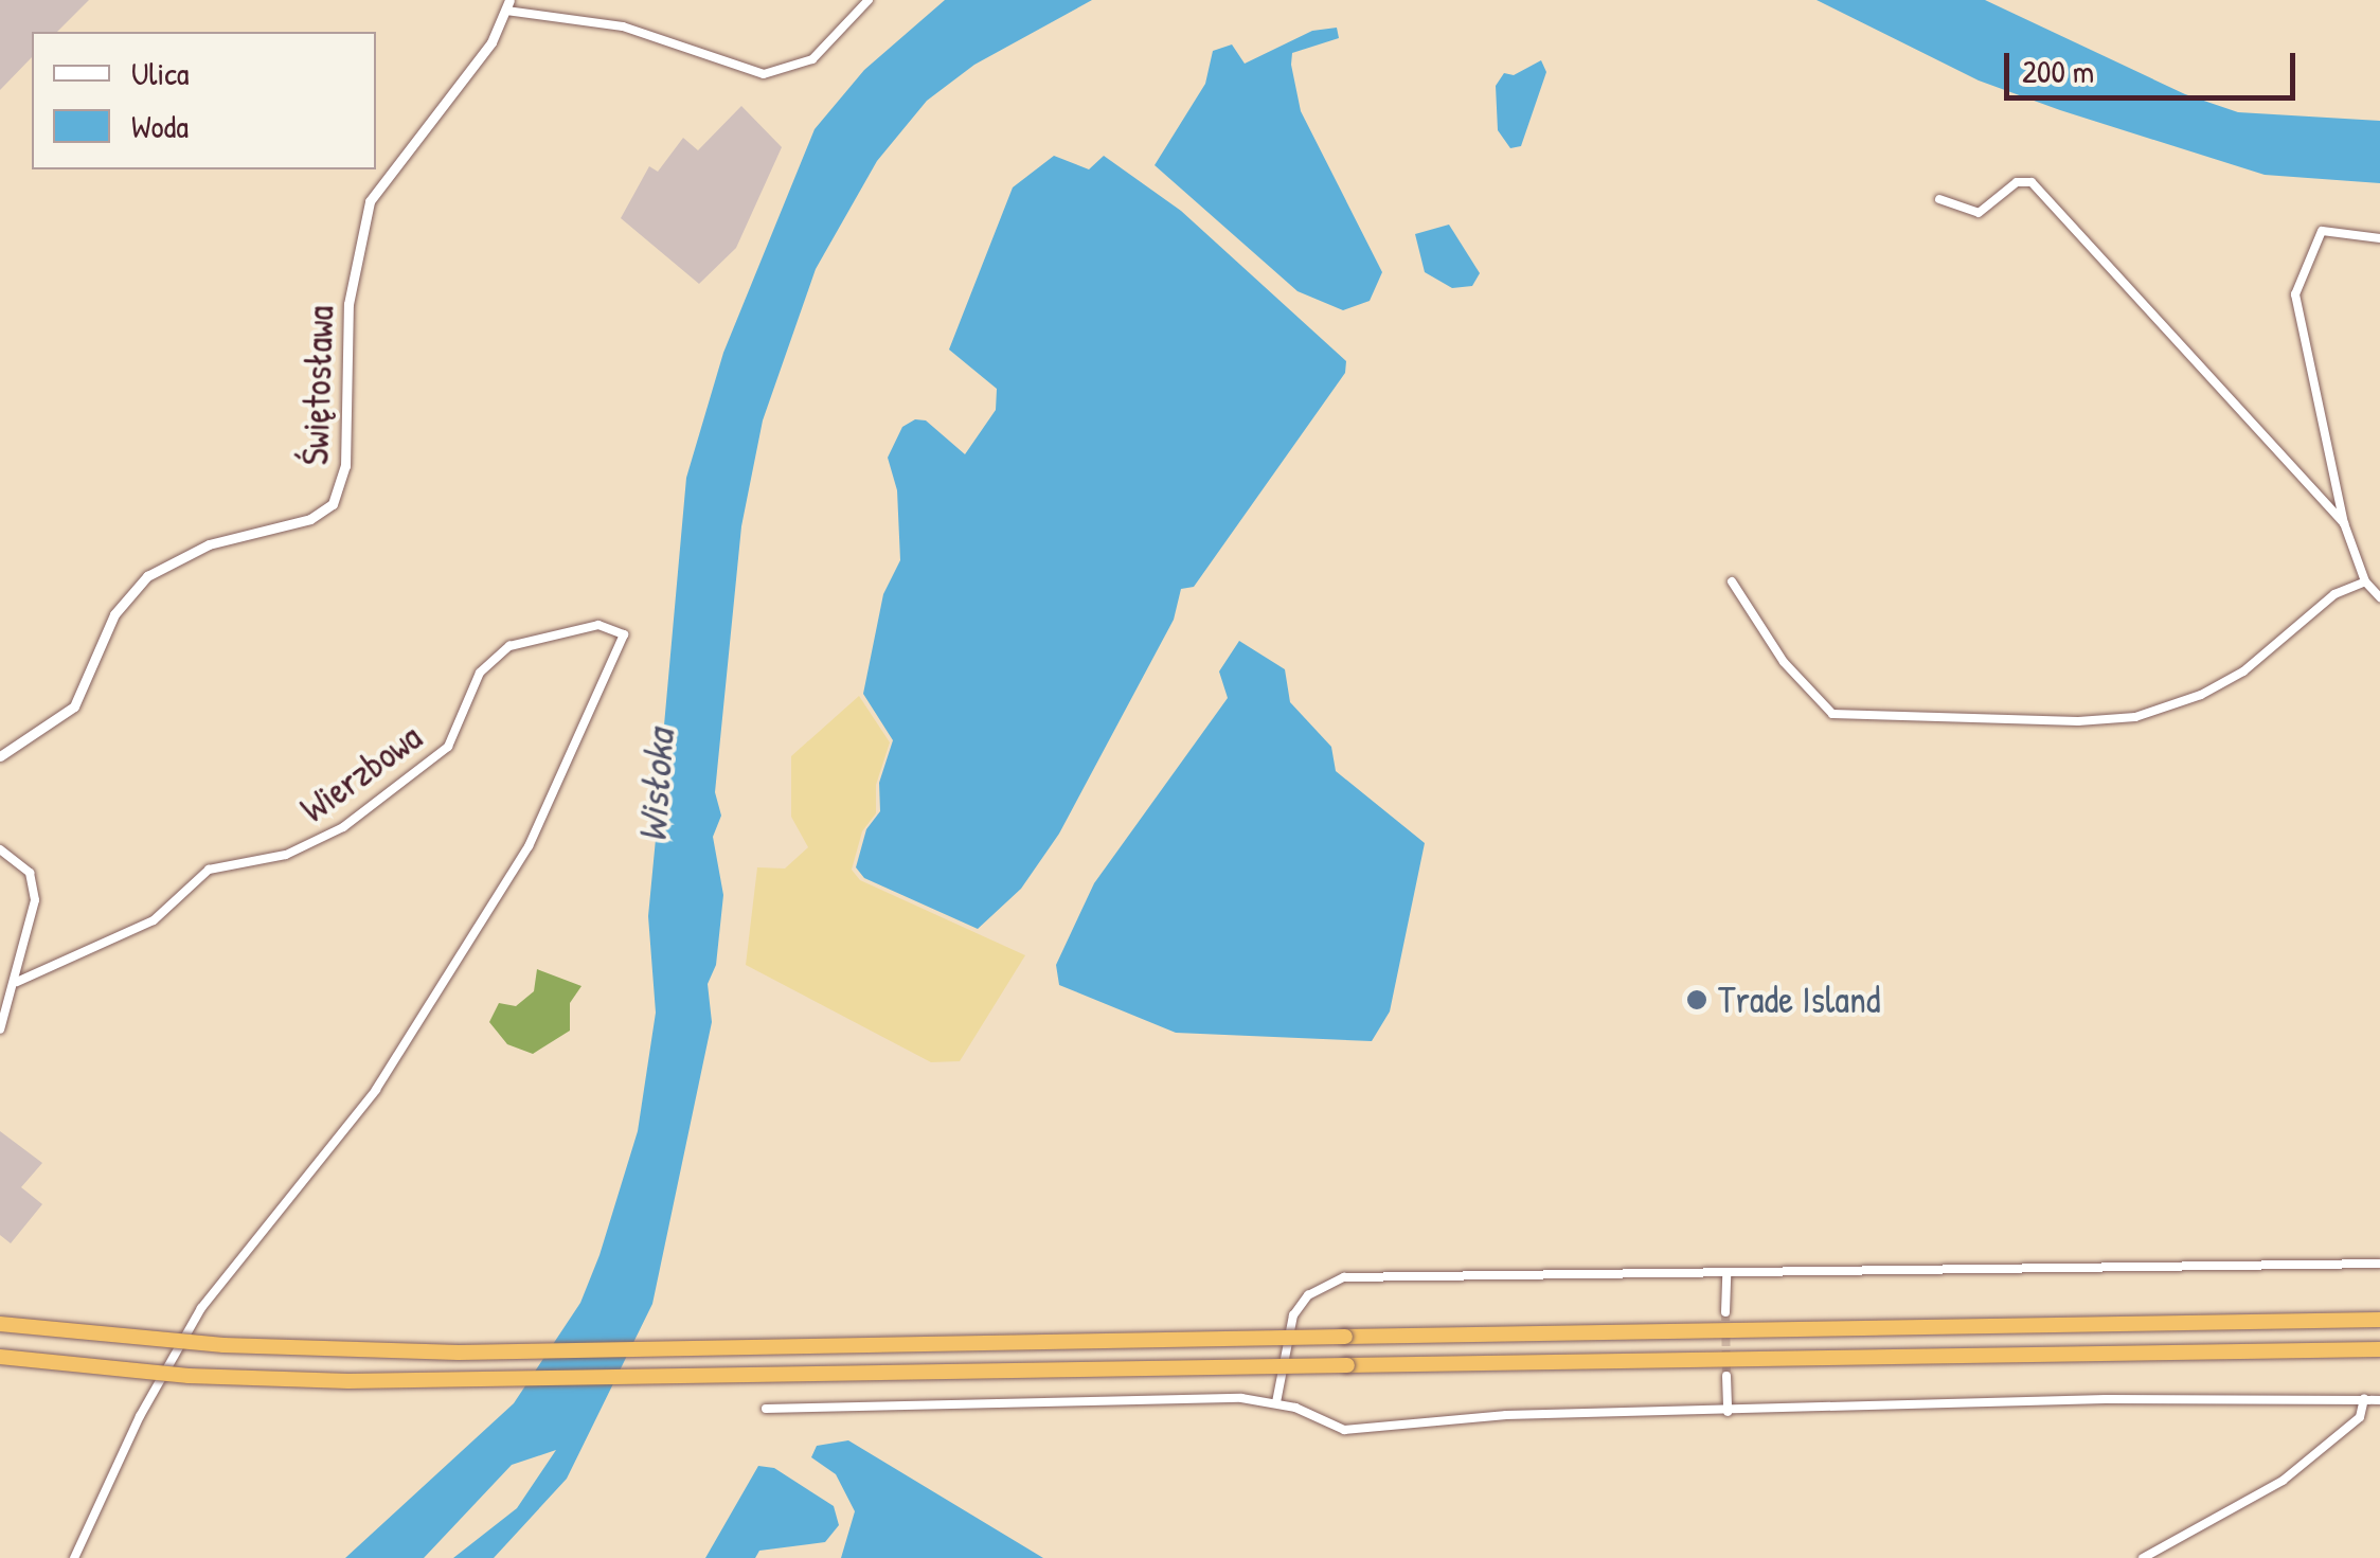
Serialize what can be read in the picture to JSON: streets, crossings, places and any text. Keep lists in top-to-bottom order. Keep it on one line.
{"streets":{"street":["Świętosława","Wierzbowa"]},"water":["Wisłoka"],"places":["Trade Island"],"legend":["Ulica","Woda"],"scale_bar":"200 m"}
